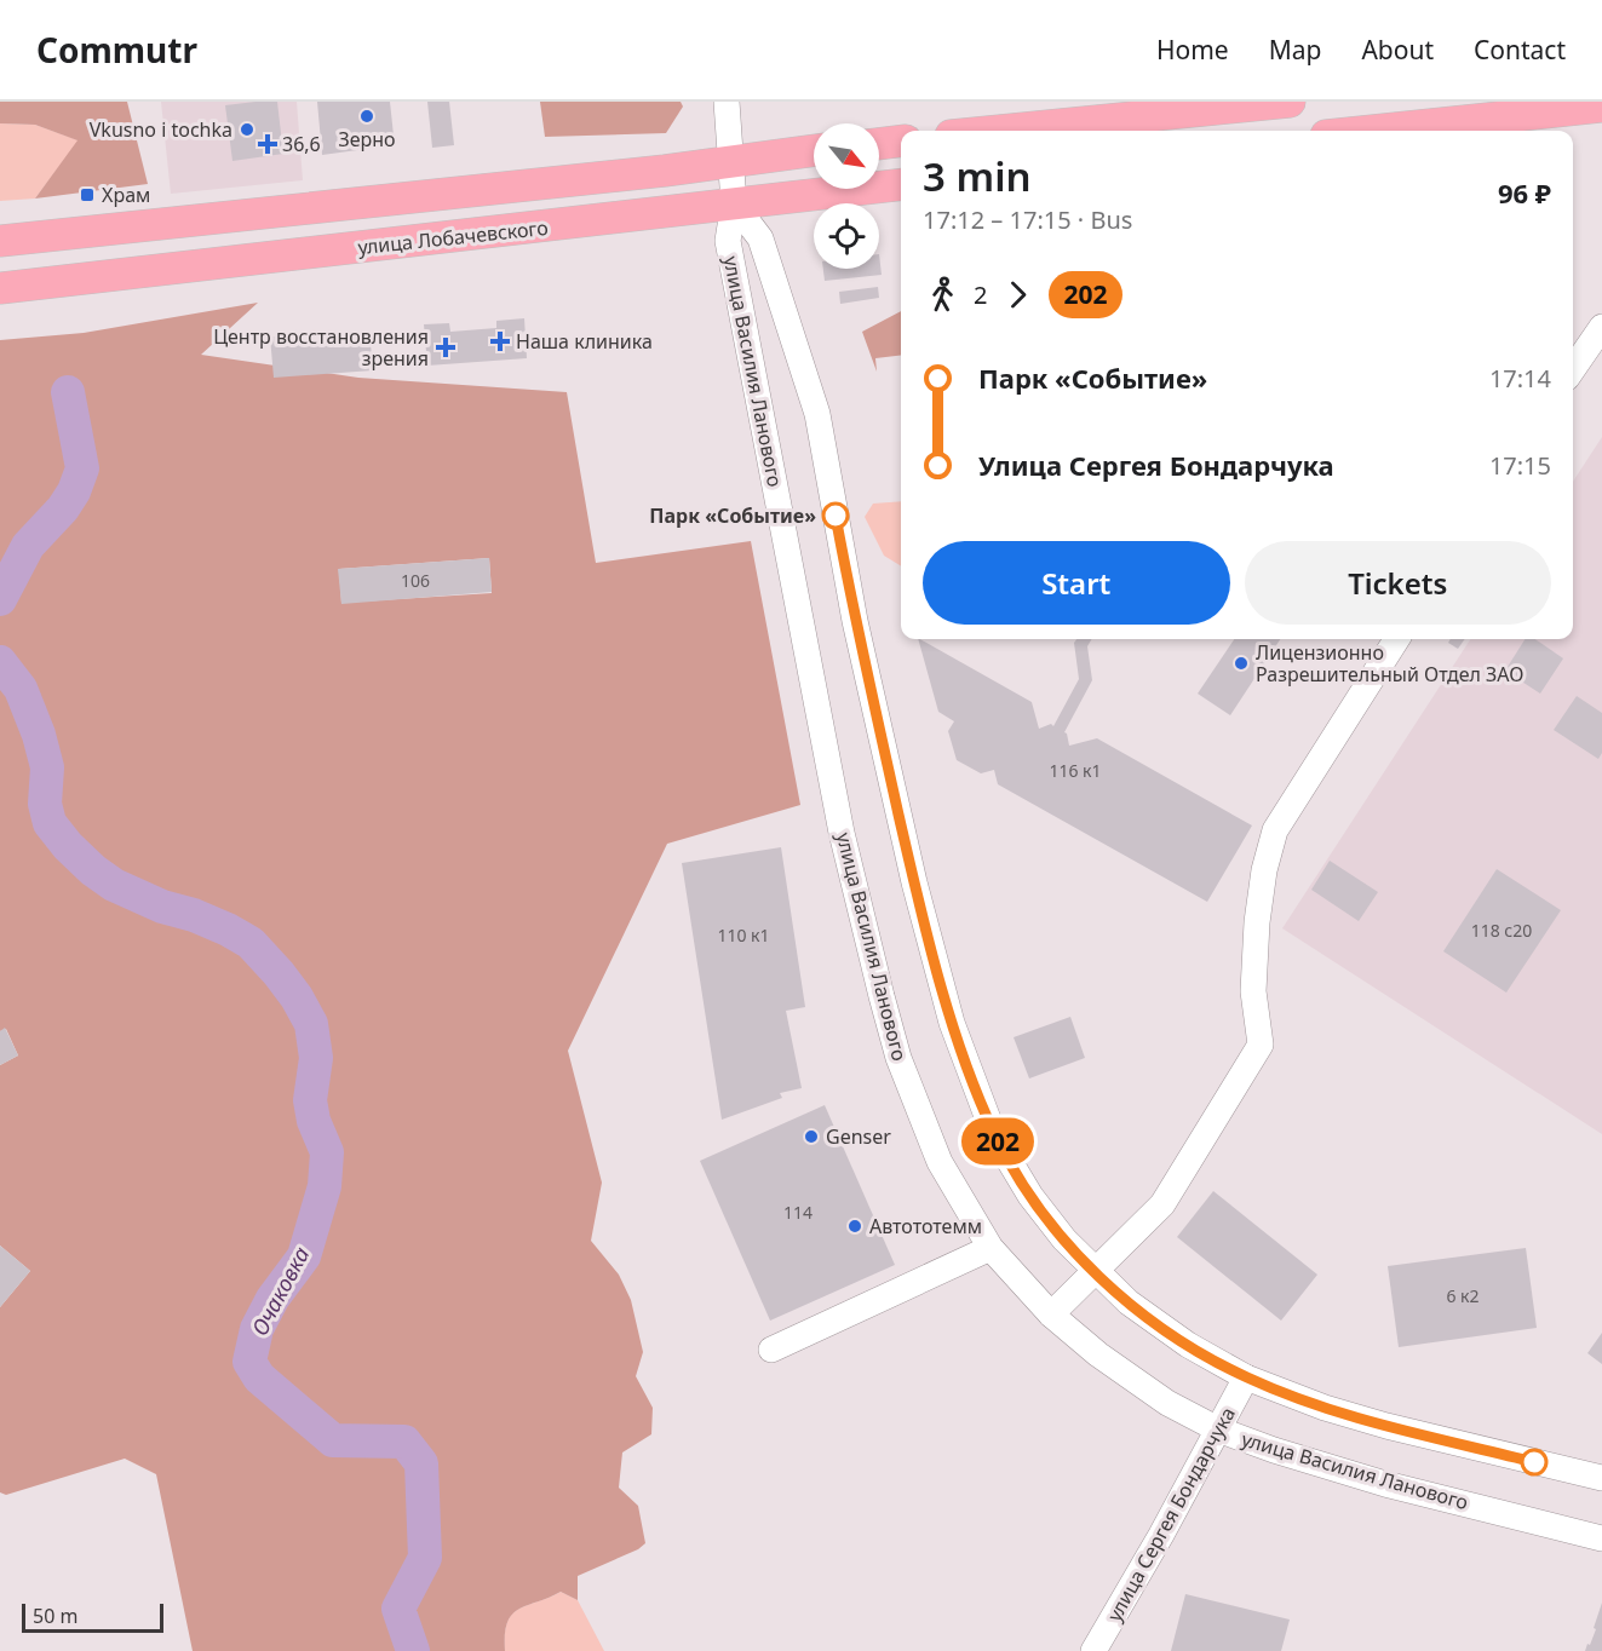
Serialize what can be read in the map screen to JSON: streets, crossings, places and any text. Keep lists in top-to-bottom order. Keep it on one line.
{"streets":{"main road":["улица Лобачевского"],"street":["улица Василия Ланового","улица Сергея Бондарчука"]},"crossings":[["улица Лобачевского","улица Василия Ланового"],["улица Василия Ланового","улица Сергея Бондарчука"]],"water":["Очаковка"],"places":{"other":["Зерно","Vkusno i tochka","Парк «Событие»","Лицензионно Разрешительный Отдел ЗАО","Genser","Автототемм"],"health":["36,6","Наша клиника","Центр восстановления зрения"],"transit":["Храм"]},"lines":["bus line 202"],"house_numbers":["106","116 к1","118 с20","110 к1","114","6 к2"],"scale_bar":"50 m","north":"bottom right","page":{"header":"Commutr","nav":["Home","Map","About","Contact"],"on_map":"202","heading":["3 min","17:12 – 17:15 · Bus","96 ₽"],"legs":["2","202"],"list":[{"name":"Парк «Событие»","value":"17:14"},{"name":"Улица Сергея Бондарчука","value":"17:15"}],"buttons":["Start","Tickets"],"scale":"50 m"}}
